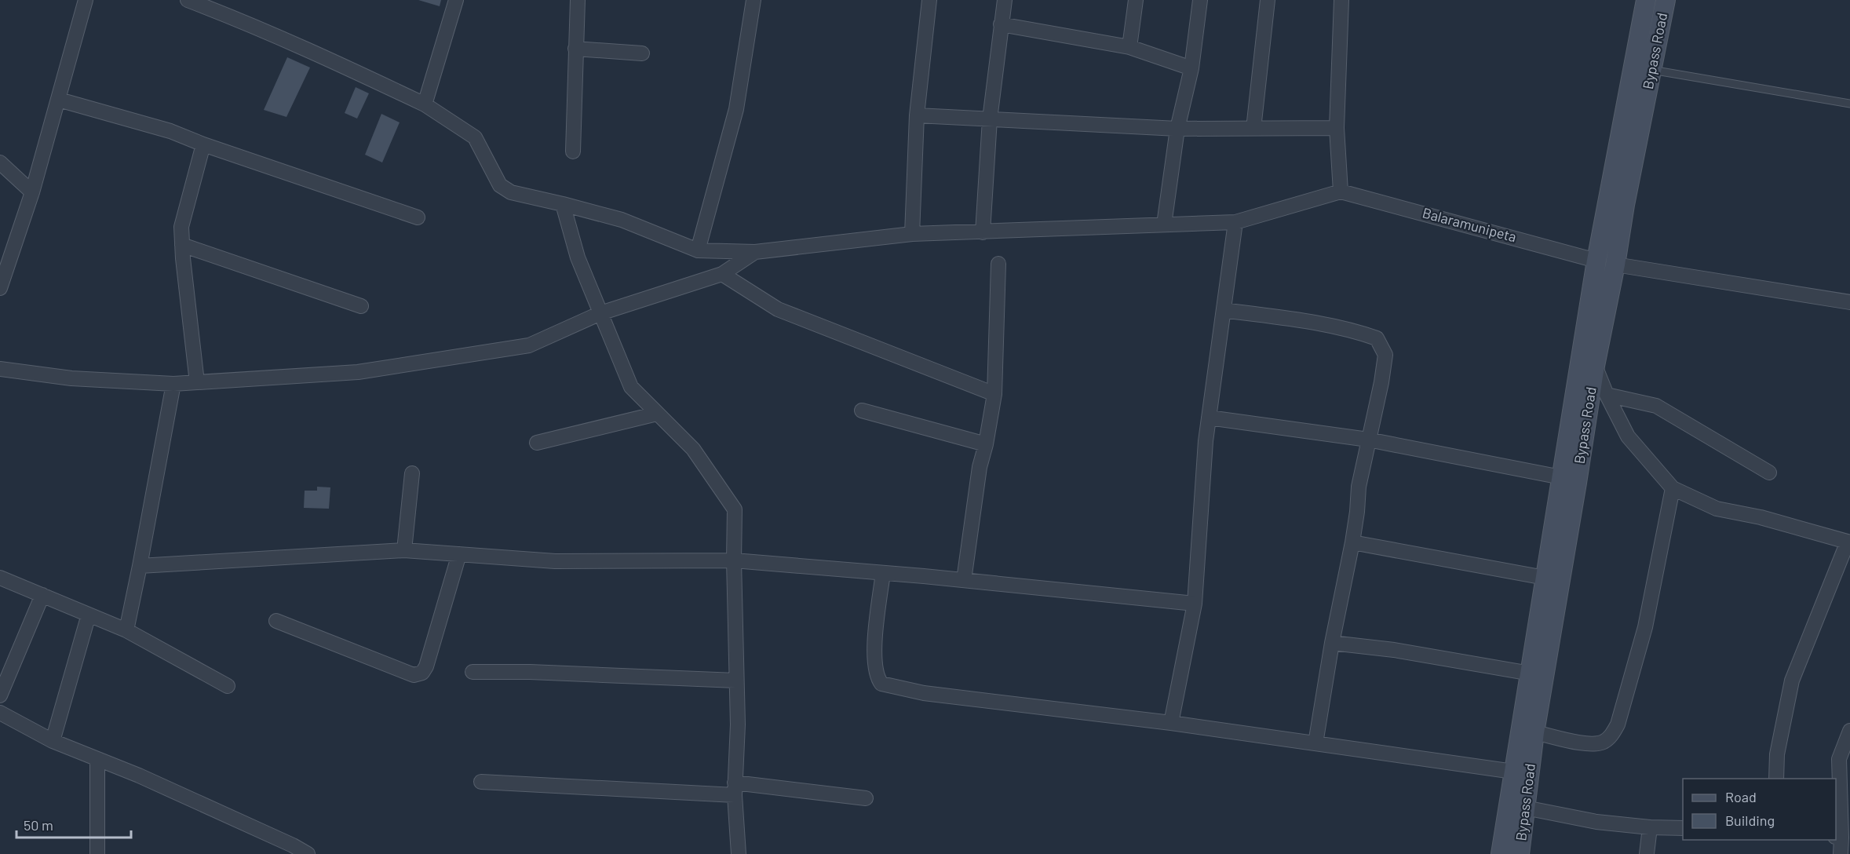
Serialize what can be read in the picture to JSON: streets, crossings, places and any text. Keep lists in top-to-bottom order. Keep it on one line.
{"streets":{"main road":["Bypass Road"],"street":["Balaramunipeta"]},"crossings":[["Bypass Road","Balaramunipeta"]],"legend":["Road","Building"],"scale_bar":"50 m"}
